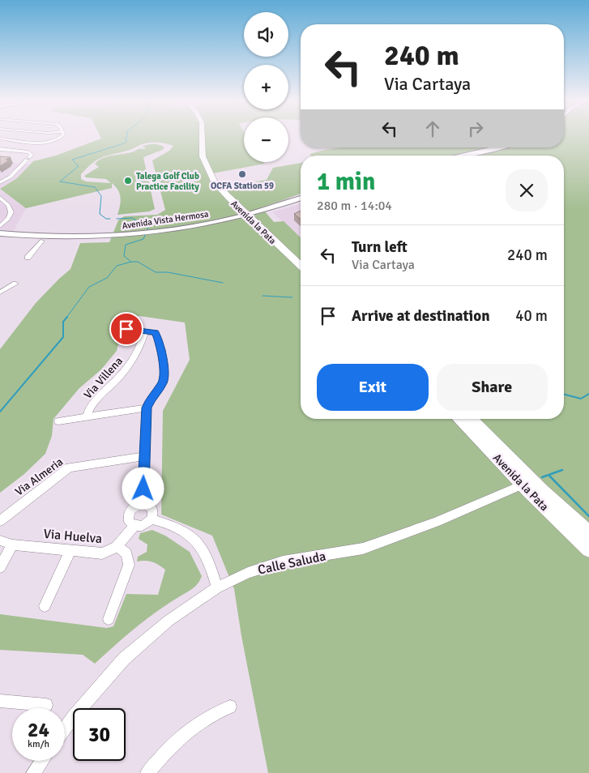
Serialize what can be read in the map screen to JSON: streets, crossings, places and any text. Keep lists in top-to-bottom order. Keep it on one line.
{"streets":{"highway":["Avenida la Pata"],"main road":["Avenida Vista Hermosa"],"street":["Via Villena","Via Almeria","Via Huelva","Calle Saluda"]},"crossings":[["Avenida Vista Hermosa","Avenida la Pata"],["Avenida la Pata","Calle Saluda"]],"places":["OCFA Station 59","Talega Golf Club Practice Facility"],"page":{"map_buttons":["+","−"],"turn":["240 m","Via Cartaya"],"heading":["1 min","280 m · 14:04"],"list":[{"name":"Turn left","note":"Via Cartaya","value":"240 m"},{"name":"Arrive at destination","value":"40 m"}],"buttons":["Exit","Share"],"speed":"24 km/h","limit":"30"}}
